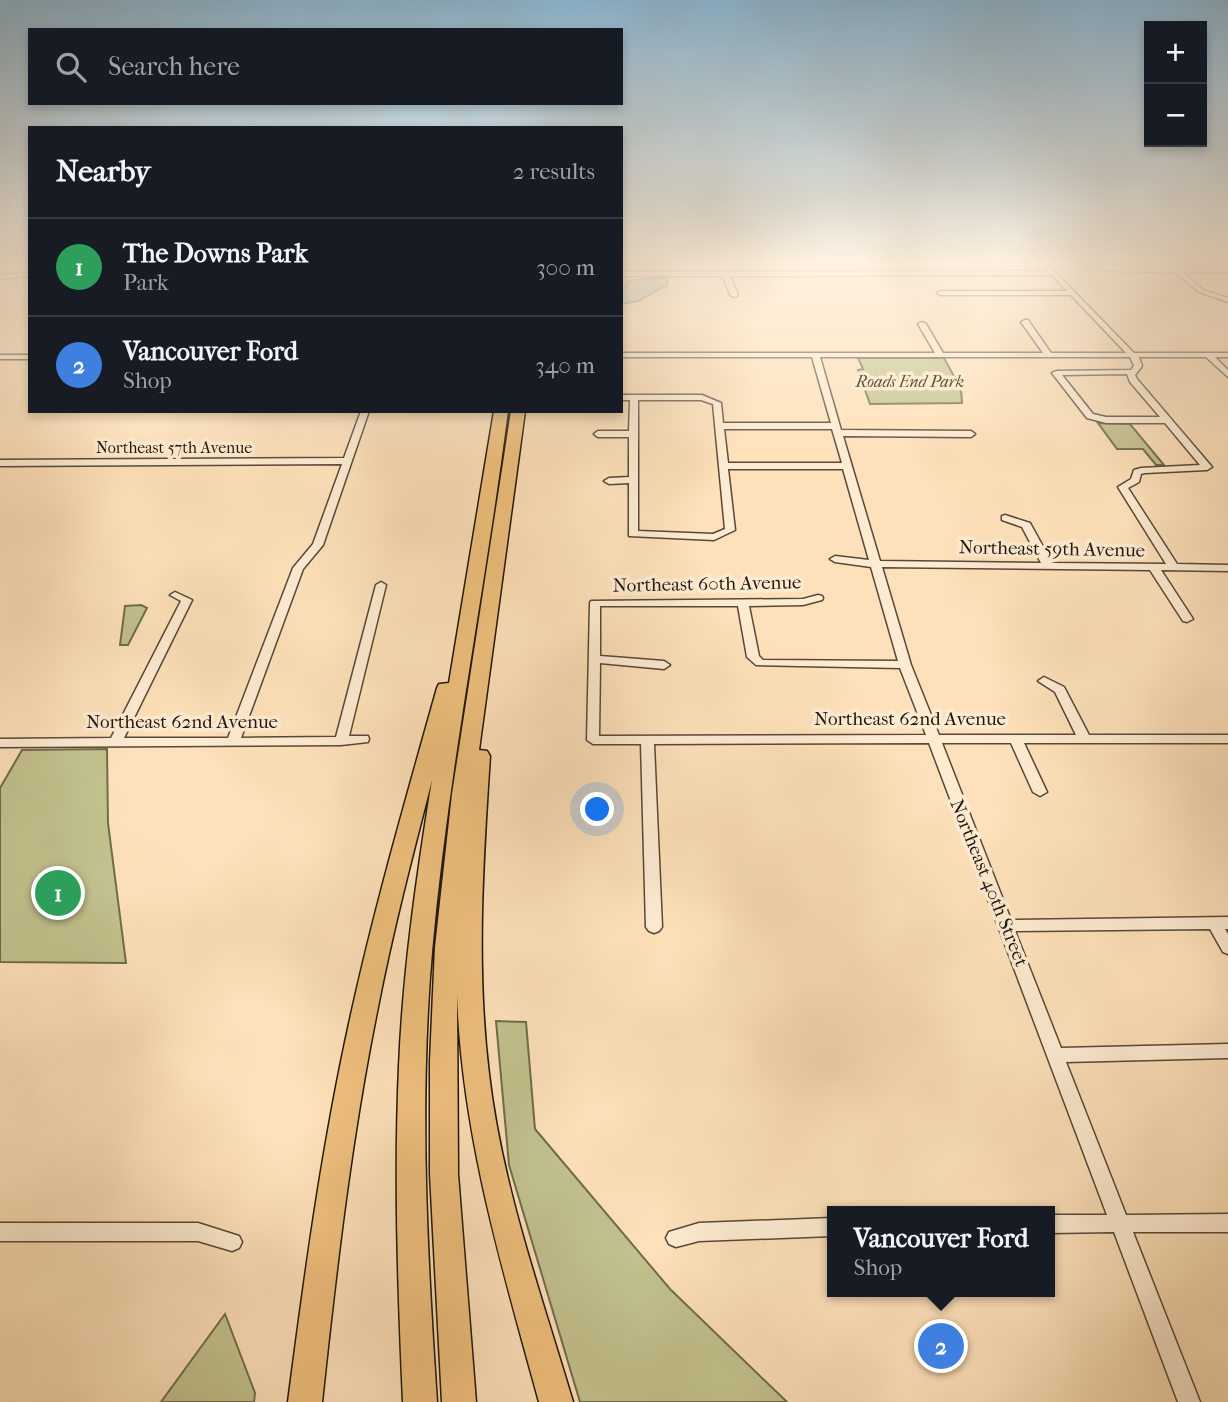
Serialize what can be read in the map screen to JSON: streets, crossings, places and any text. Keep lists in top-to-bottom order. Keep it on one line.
{"streets":{"street":["Northeast 57th Avenue","Northeast 59th Avenue","Northeast 60th Avenue","Northeast 62nd Avenue","Northeast 40th Street"]},"crossings":[["Northeast 59th Avenue","Northeast 40th Street"],["Northeast 60th Avenue","Northeast 62nd Avenue"],["Northeast 62nd Avenue","Northeast 40th Street"]],"parks":["Roads End Park"],"page":{"map_buttons":["+","−"],"search":"Search here","heading":["Nearby","2 results"],"list":[{"mark":"1","name":"The Downs Park","note":"Park","value":"300 m"},{"mark":"2","name":"Vancouver Ford","note":"Shop","value":"340 m"}],"pins":["1","2"],"popup":["Vancouver Ford","Shop"]}}
